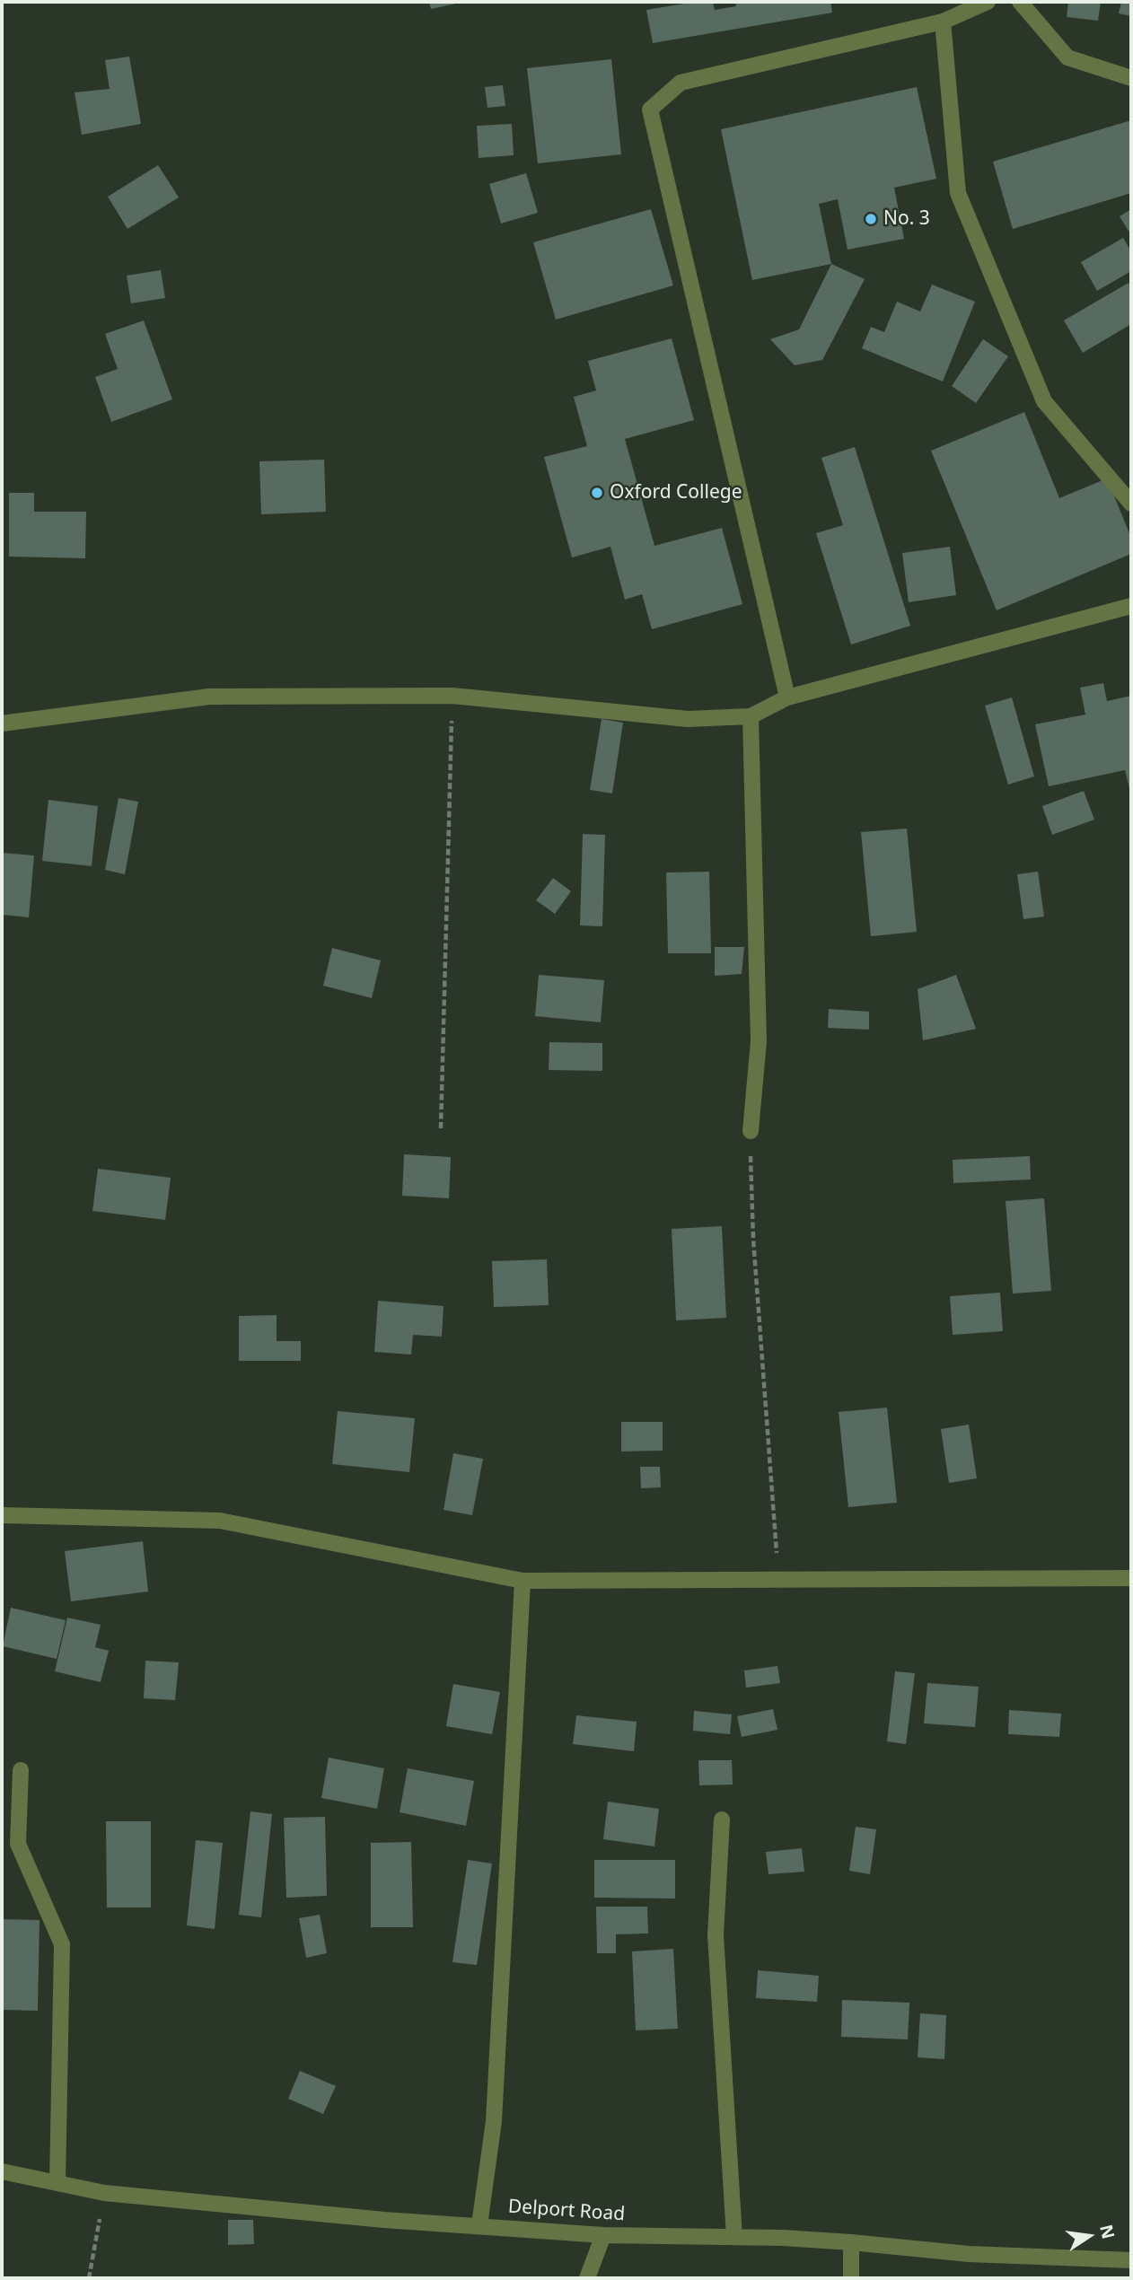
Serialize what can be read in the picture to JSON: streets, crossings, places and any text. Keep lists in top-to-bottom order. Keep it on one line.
{"streets":{"street":["Delport Road"]},"places":["No. 3","Oxford College"],"north":"right"}
